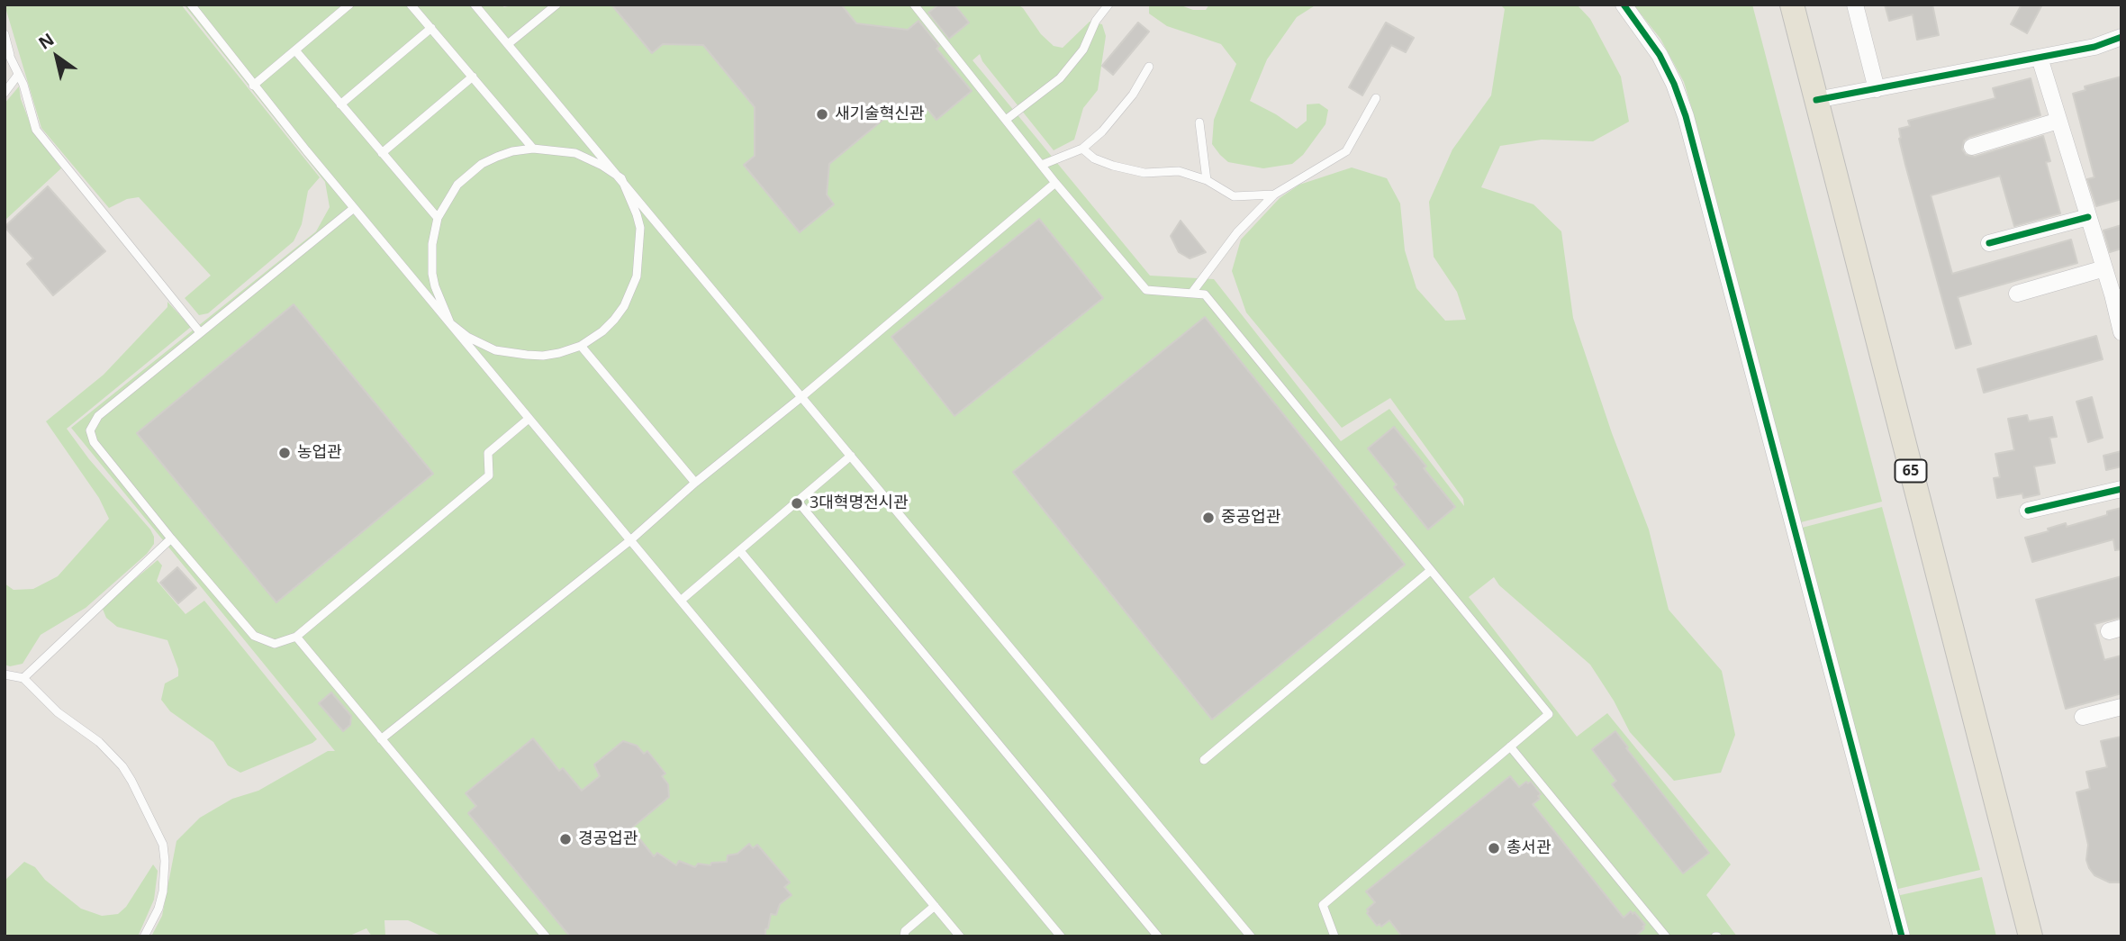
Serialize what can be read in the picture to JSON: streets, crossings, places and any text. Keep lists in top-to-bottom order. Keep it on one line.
{"streets":{"main road":["65"]},"places":["새기술혁신관","농업관","3대혁명전시관","중공업관","경공업관","총서관"],"north":"top left"}
